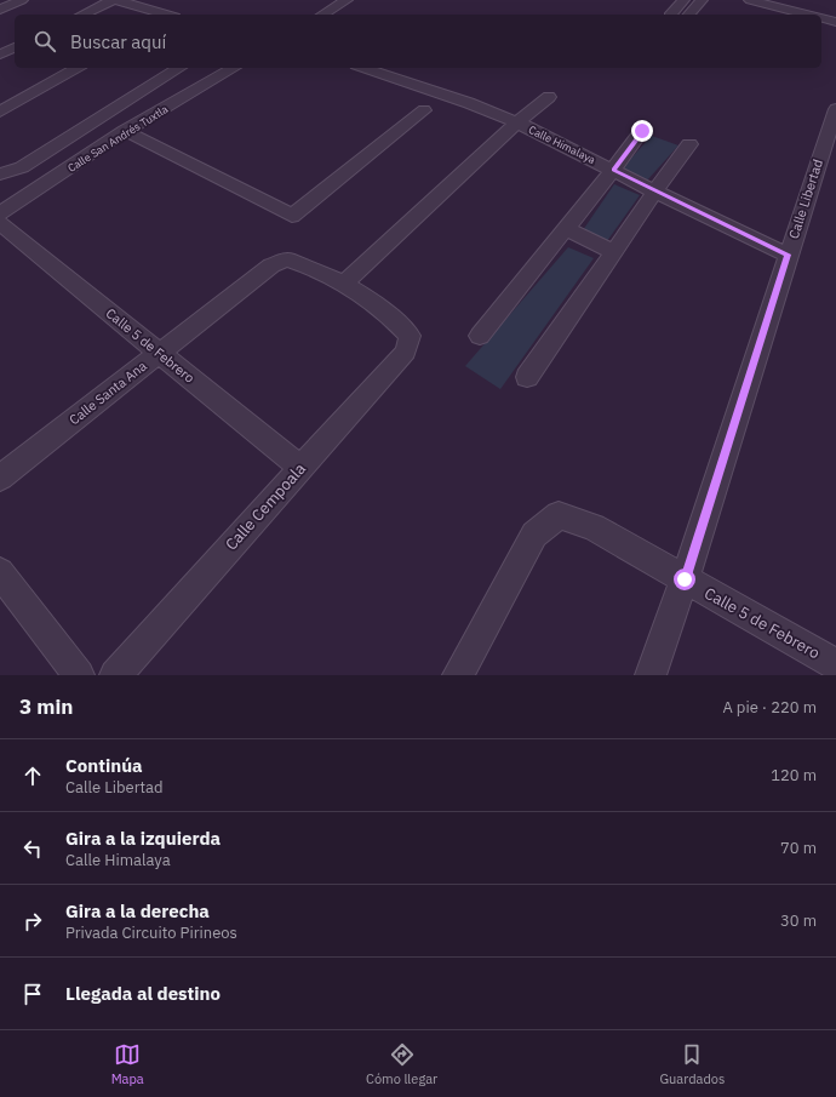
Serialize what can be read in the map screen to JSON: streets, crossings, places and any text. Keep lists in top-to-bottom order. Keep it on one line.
{"streets":{"street":["Calle San Andrés Tuxtla","Calle Himalaya","Calle Libertad","Calle 5 de Febrero","Calle Santa Ana","Calle Cempoala"]},"crossings":[["Calle Himalaya","Calle Libertad"],["Calle Libertad","Calle 5 de Febrero"],["Calle 5 de Febrero","Calle Santa Ana"],["Calle 5 de Febrero","Calle Cempoala"],["Calle Santa Ana","Calle Cempoala"]],"page":{"search":"Buscar aquí","heading":["3 min","A pie · 220 m"],"list":[["Continúa","Calle Libertad","120 m"],["Gira a la izquierda","Calle Himalaya","70 m"],["Gira a la derecha","Privada Circuito Pirineos","30 m"],"Llegada al destino"],"nav":["Mapa","Cómo llegar","Guardados"]}}
